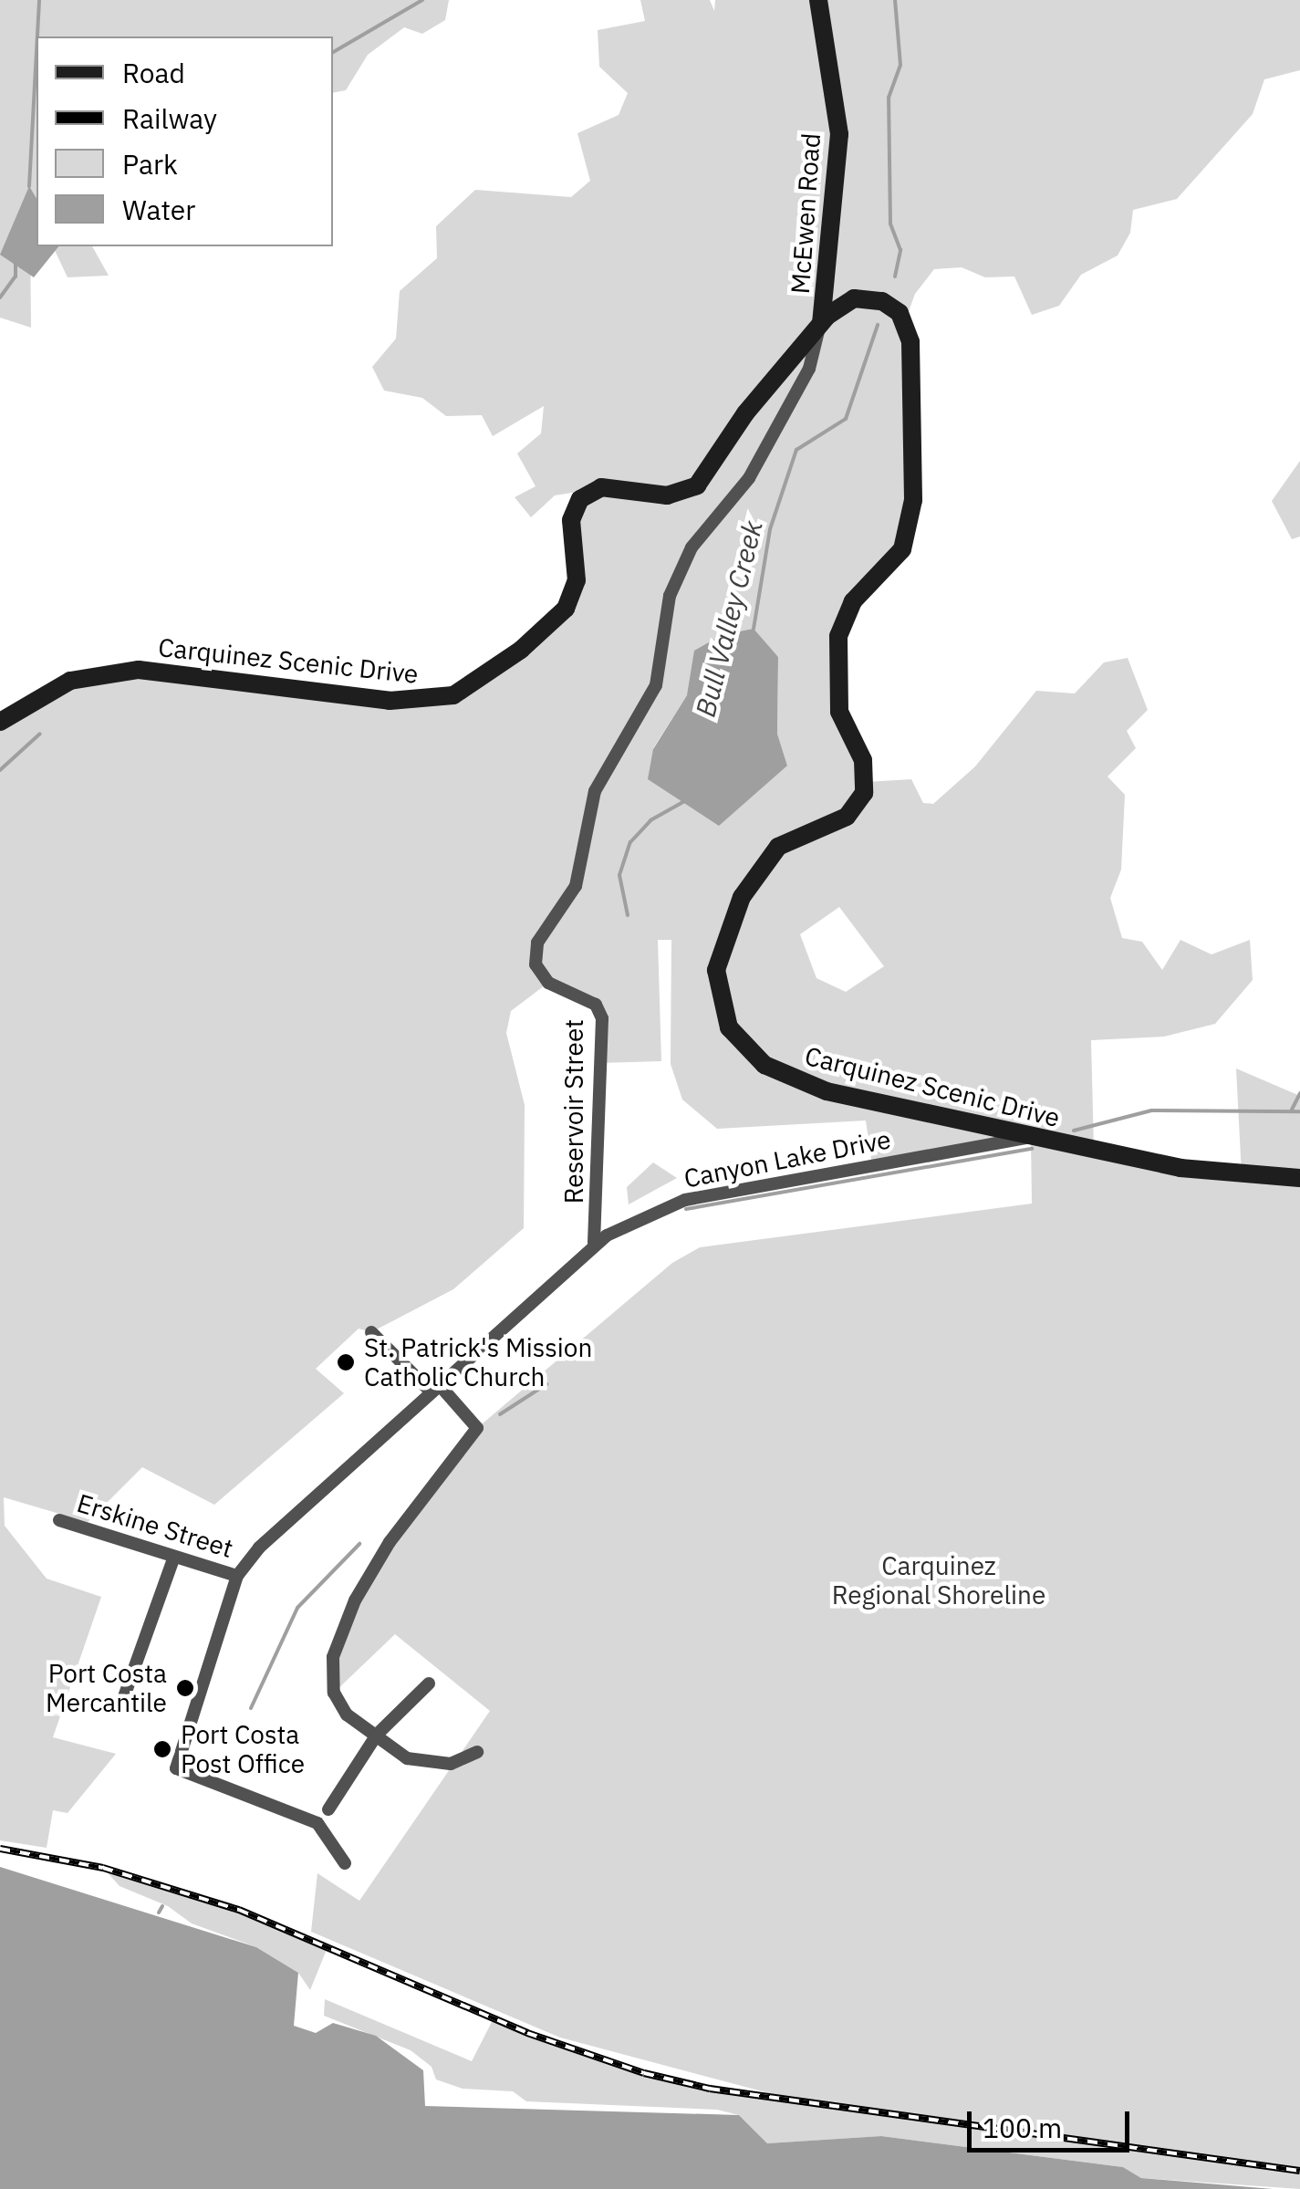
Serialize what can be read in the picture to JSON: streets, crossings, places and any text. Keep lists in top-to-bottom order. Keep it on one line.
{"streets":{"street":["McEwen Road","Carquinez Scenic Drive","Reservoir Street","Canyon Lake Drive","Erskine Street"]},"crossings":[["McEwen Road","Carquinez Scenic Drive"],["McEwen Road","Reservoir Street"],["Carquinez Scenic Drive","Reservoir Street"],["Carquinez Scenic Drive","Canyon Lake Drive"],["Reservoir Street","Canyon Lake Drive"],["Canyon Lake Drive","Erskine Street"]],"water":["Bull Valley Creek"],"parks":["Carquinez Regional Shoreline"],"places":["St. Patrick's Mission Catholic Church","Port Costa Mercantile","Port Costa Post Office"],"legend":["Road","Railway","Park","Water"],"scale_bar":"100 m"}
